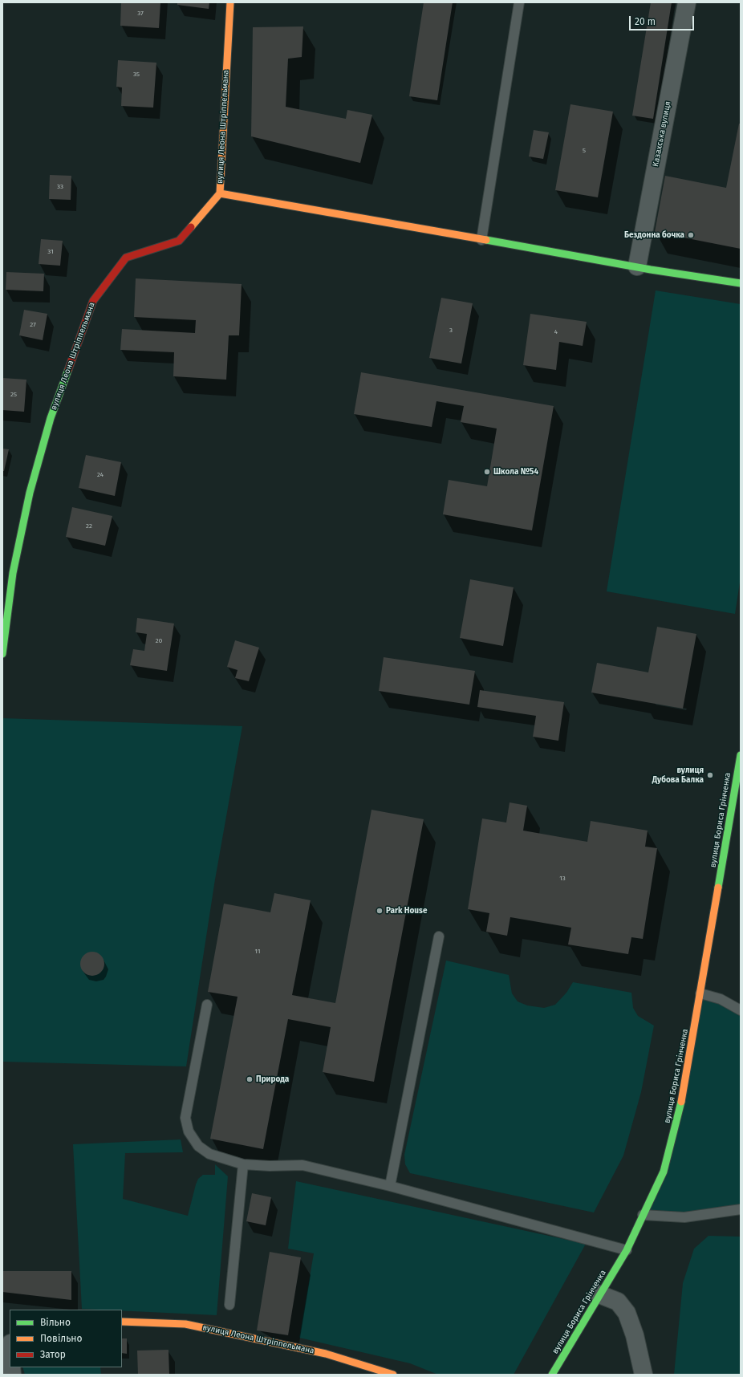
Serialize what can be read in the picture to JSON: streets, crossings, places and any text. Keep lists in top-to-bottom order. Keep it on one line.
{"streets":{"street":["вулиця Леона Штріппельмана","Казахська вулиця","вулиця Бориса Грінченка"]},"places":["Бездонна бочка","Школа №54","вулиця Дубова Балка","Park House","Природа"],"house_numbers":["37","35","5","33","31","27","3","4","25","24","22","20","13","11"],"legend":["Вільно","Повільно","Затор"],"scale_bar":"20 m"}
